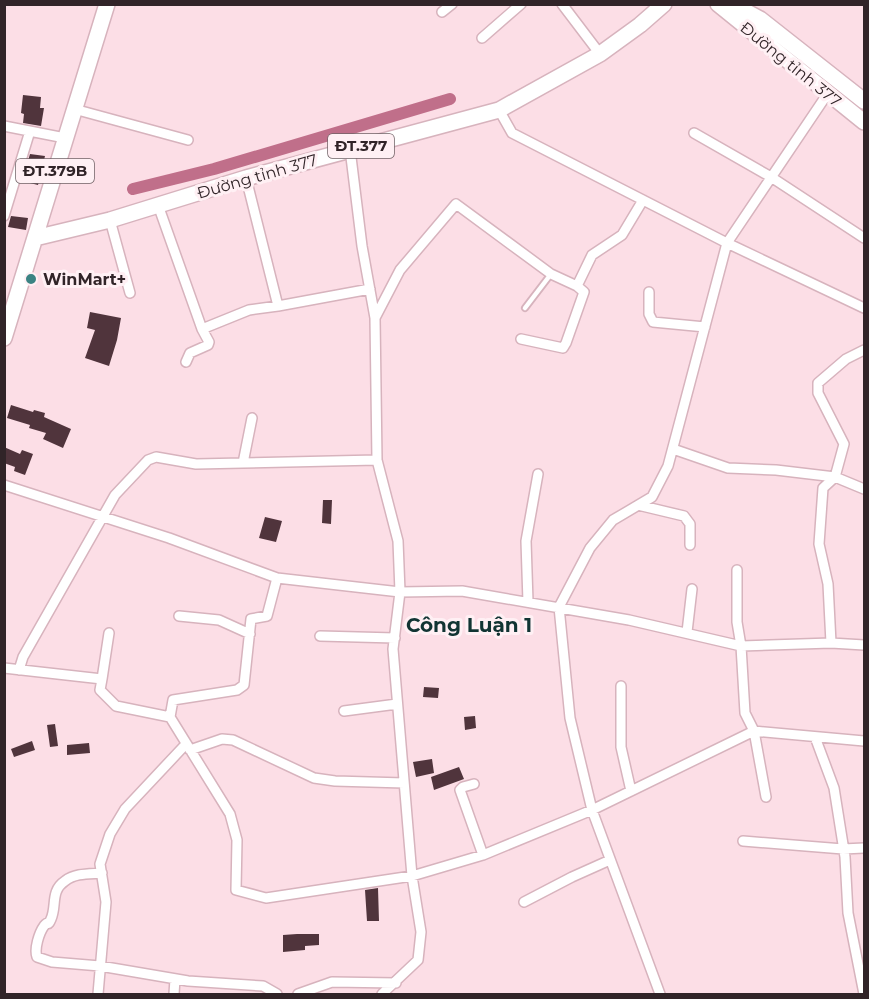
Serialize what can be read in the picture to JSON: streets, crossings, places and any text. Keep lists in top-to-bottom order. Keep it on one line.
{"streets":{"main road":["Đường tỉnh 377","ĐT.377","ĐT.379B"]},"crossings":[["Đường tỉnh 377","ĐT.379B"]],"districts":["Công Luận 1"],"places":["WinMart+"]}
